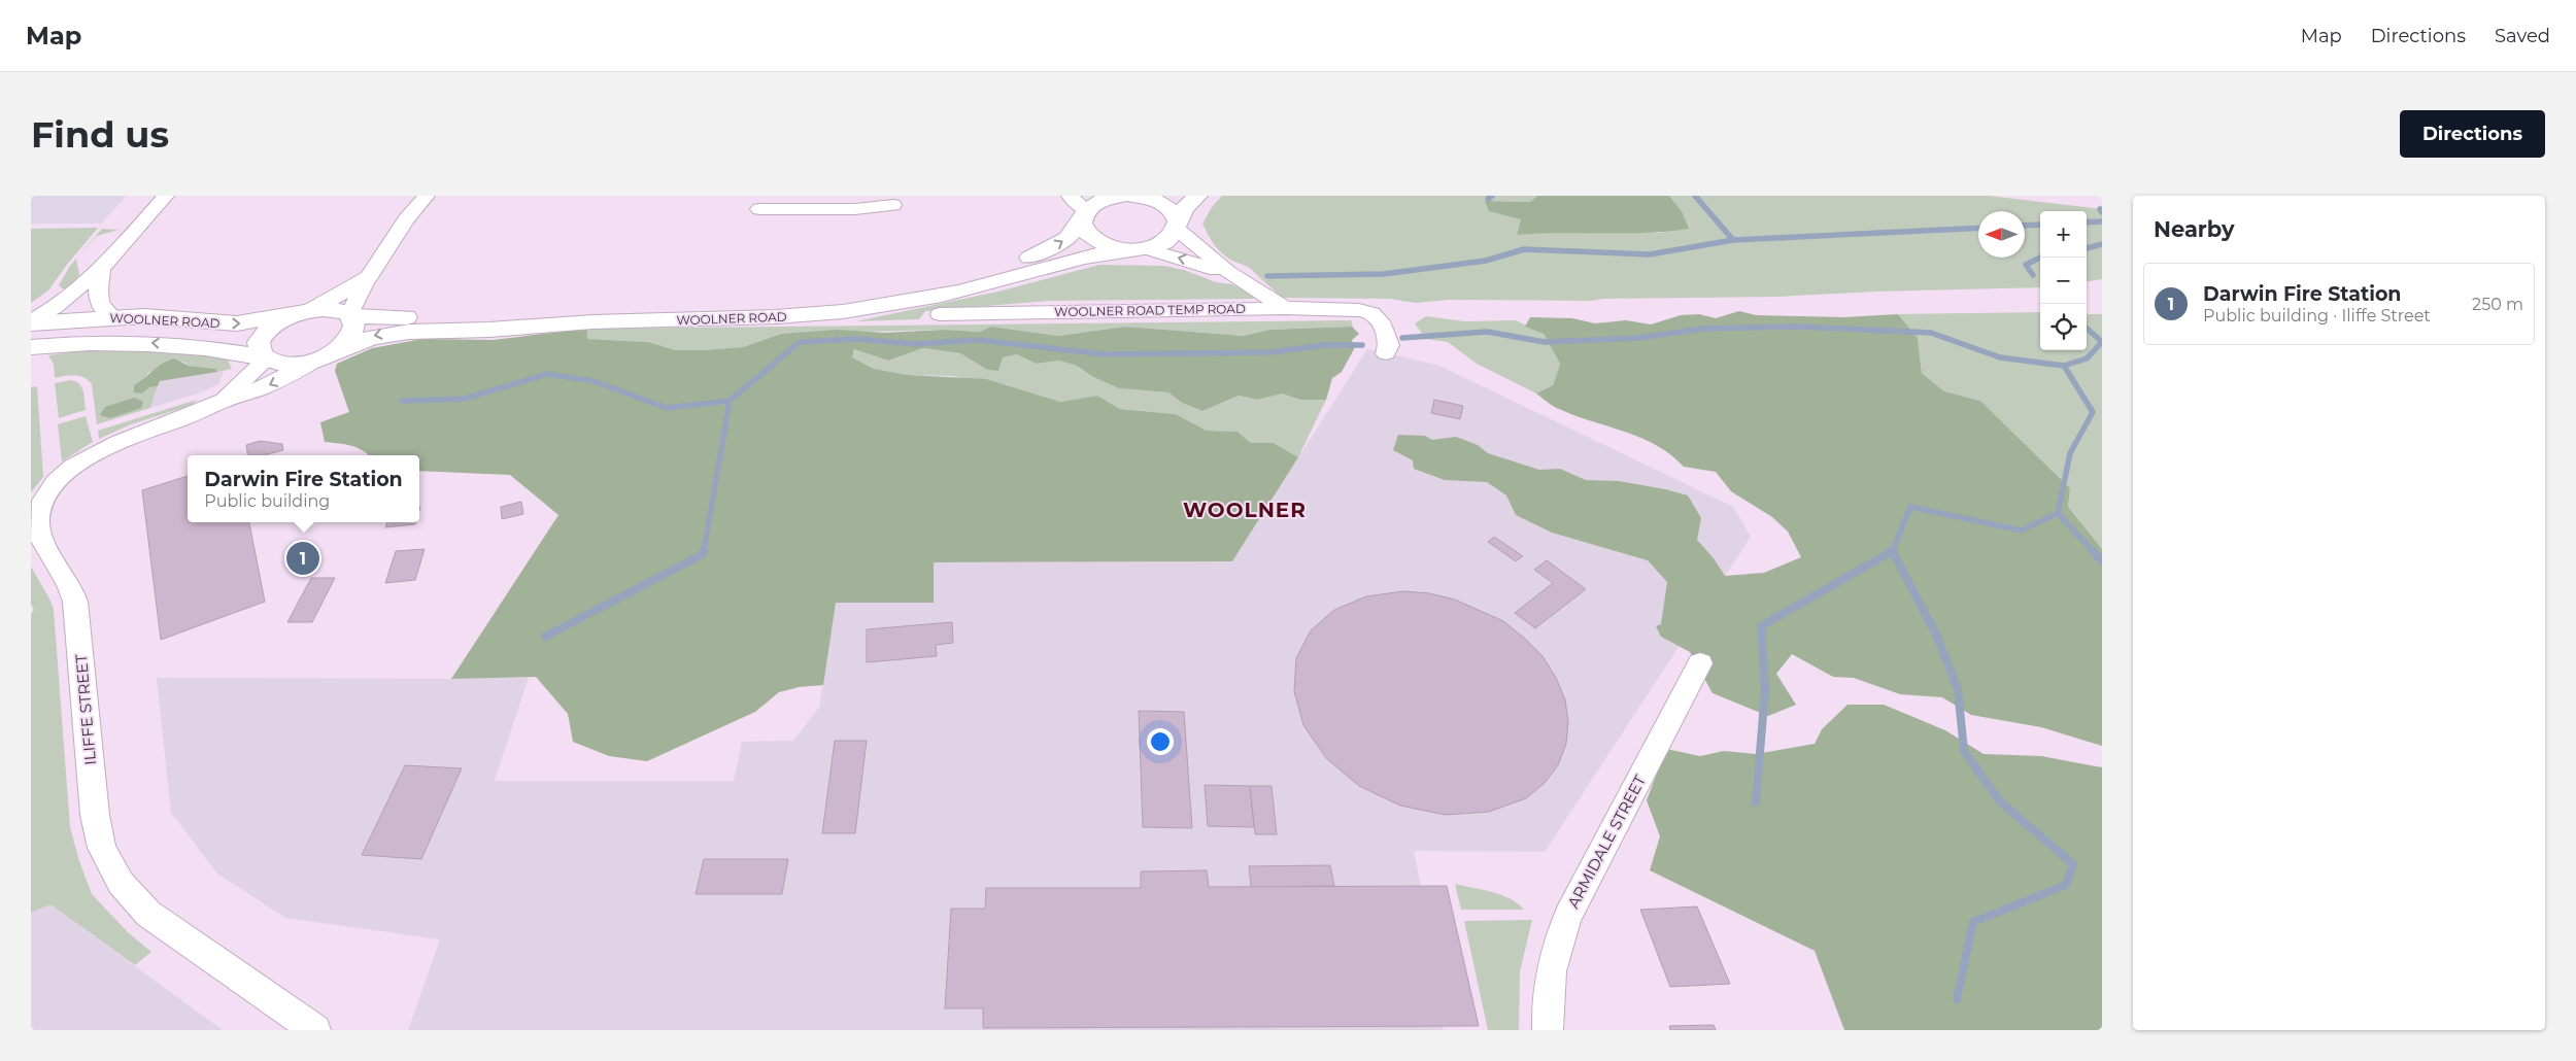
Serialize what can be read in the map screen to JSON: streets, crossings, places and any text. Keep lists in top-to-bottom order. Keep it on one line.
{"streets":{"main road":["WOOLNER ROAD"],"street":["WOOLNER ROAD TEMP ROAD","ILIFFE STREET","ARMIDALE STREET"]},"crossings":[["WOOLNER ROAD","ILIFFE STREET"]],"districts":["WOOLNER"],"north":"left","page":{"header":"Map","nav":["Map","Directions","Saved"],"buttons":"Directions","title":"Find us","heading":"Nearby","map_buttons":["+","−"],"list":[{"mark":"1","name":"Darwin Fire Station","note":"Public building · Iliffe Street","value":"250 m"}],"popup":["Darwin Fire Station","Public building"],"pins":"1"}}
